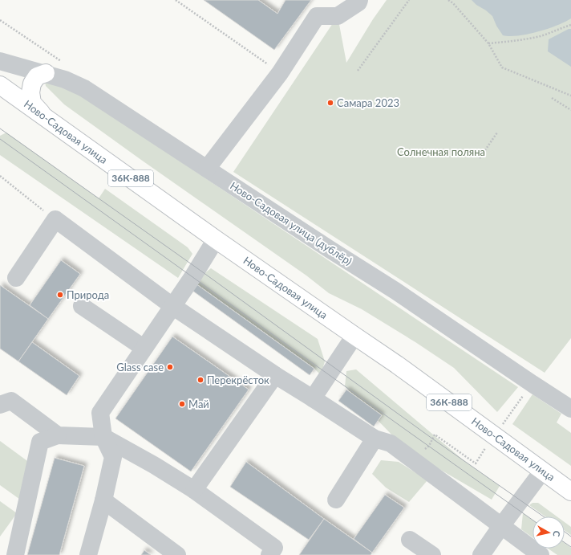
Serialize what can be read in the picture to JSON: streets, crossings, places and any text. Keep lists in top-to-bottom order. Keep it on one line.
{"streets":{"main road":["Ново-Садовая улица","36К-888"],"street":["Ново-Садовая улица (дублёр)"]},"parks":["Солнечная поляна"],"places":["Самара 2023","Природа","Glass case","Перекрёсток","Май"],"north":"right"}
